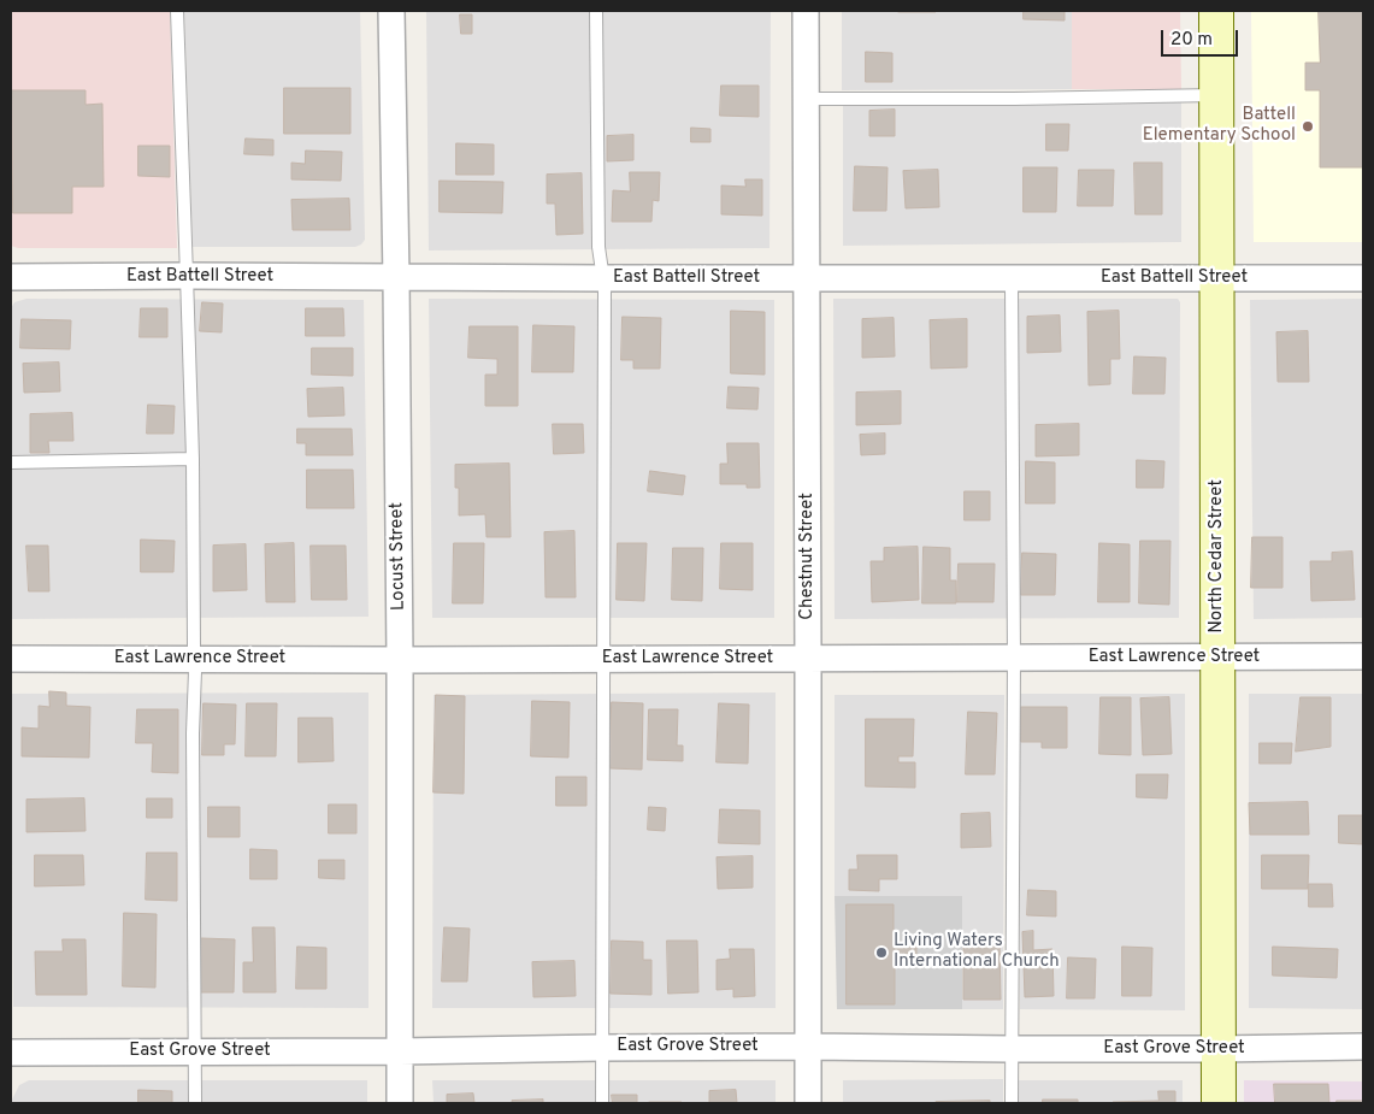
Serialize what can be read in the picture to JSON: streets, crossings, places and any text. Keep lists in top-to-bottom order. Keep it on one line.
{"streets":{"street":["East Battell Street","Locust Street","Chestnut Street","North Cedar Street","East Lawrence Street","East Grove Street"]},"crossings":[["East Battell Street","Locust Street"],["East Battell Street","Chestnut Street"],["East Battell Street","North Cedar Street"],["Locust Street","East Lawrence Street"],["Locust Street","East Grove Street"],["Chestnut Street","East Lawrence Street"],["Chestnut Street","East Grove Street"],["North Cedar Street","East Lawrence Street"],["North Cedar Street","East Grove Street"]],"places":["Battell Elementary School","Living Waters International Church"],"scale_bar":"20 m"}
